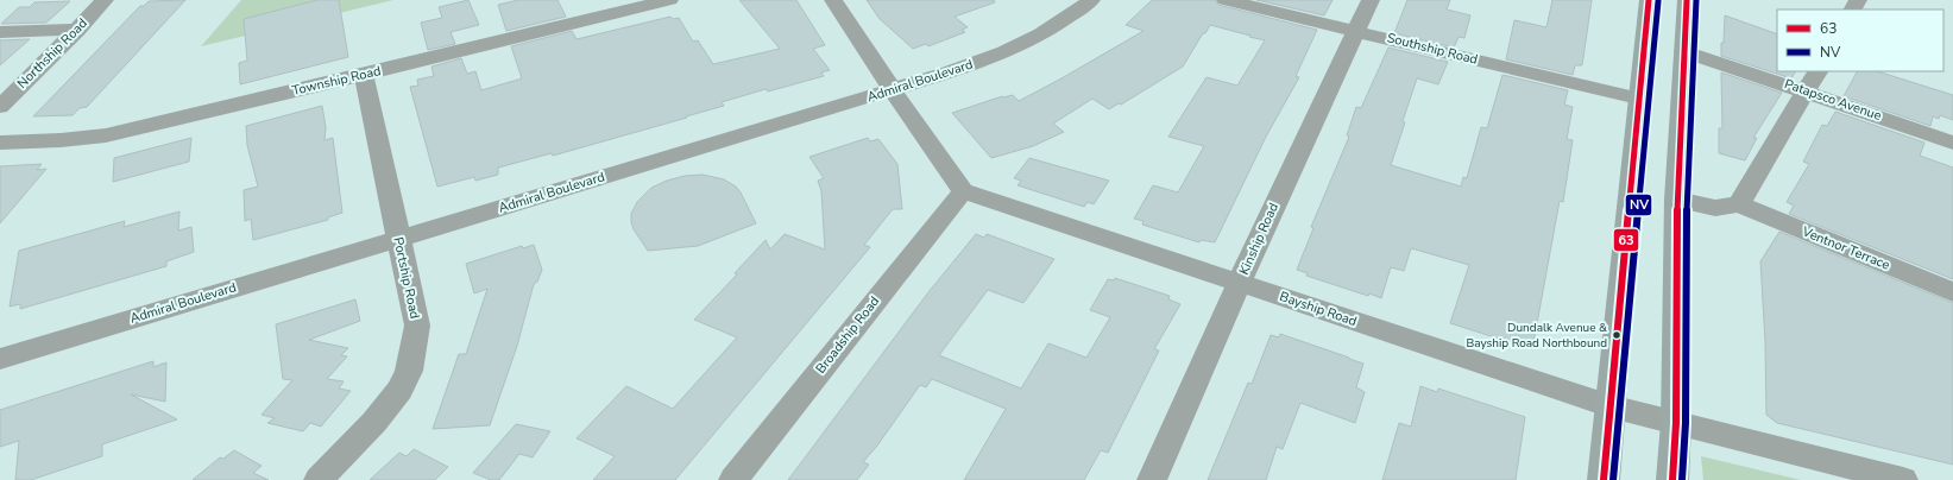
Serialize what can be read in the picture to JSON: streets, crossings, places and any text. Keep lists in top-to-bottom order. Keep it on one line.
{"streets":{"street":["Southship Road","Northship Road","Township Road","Admiral Boulevard","Patapsco Avenue","Kinship Road","Ventnor Terrace","Portship Road","Bayship Road","Broadship Road"]},"crossings":[["Southship Road","Kinship Road"],["Township Road","Portship Road"],["Admiral Boulevard","Portship Road"],["Kinship Road","Bayship Road"],["Bayship Road","Broadship Road"]],"places":["Dundalk Avenue & Bayship Road Northbound"],"lines":["transit line 63","transit line NV"],"legend":["63","NV"]}
